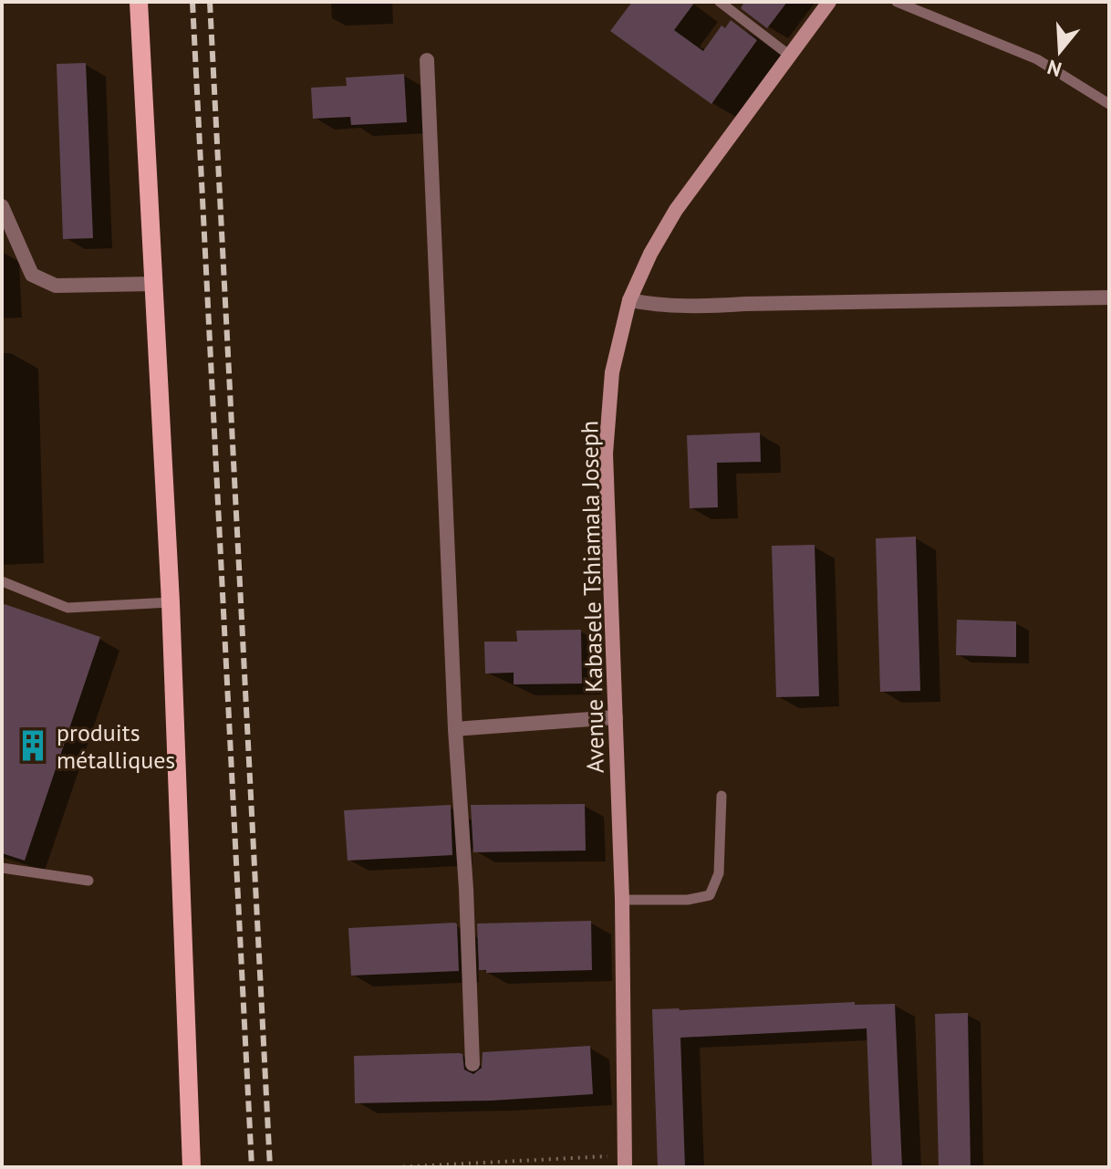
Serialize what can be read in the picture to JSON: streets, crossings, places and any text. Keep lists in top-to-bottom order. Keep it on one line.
{"streets":{"main road":["Avenue Kabasele Tshiamala Joseph"]},"places":{"building":["produits métalliques"]},"north":"bottom"}
